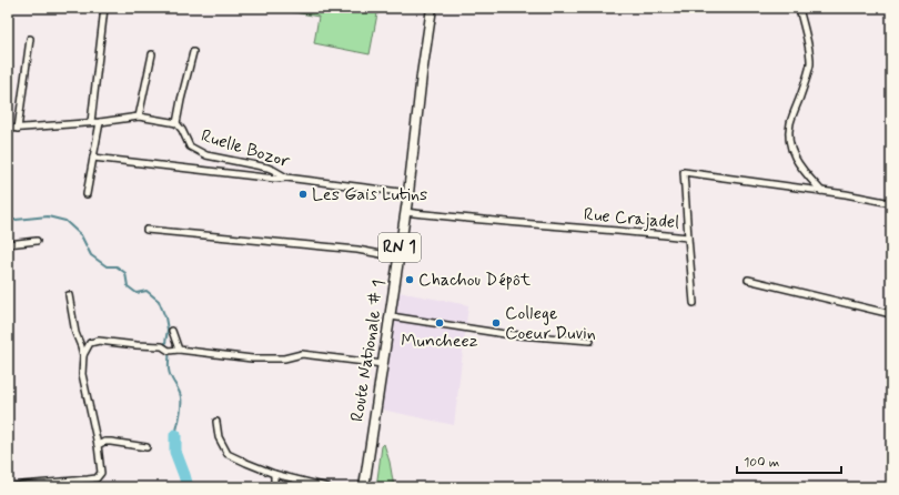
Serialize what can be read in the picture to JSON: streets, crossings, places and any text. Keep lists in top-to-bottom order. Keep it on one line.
{"streets":{"main road":["RN 1","Route Nationale # 1"],"street":["Ruelle Bozor","Rue Crajadel"]},"crossings":[["Ruelle Bozor","Route Nationale # 1"],["Rue Crajadel","Route Nationale # 1"]],"places":["Les Gais Lutins","Chachou Dépôt","Muncheez","College Coeur Duvin"],"scale_bar":"100 m"}
